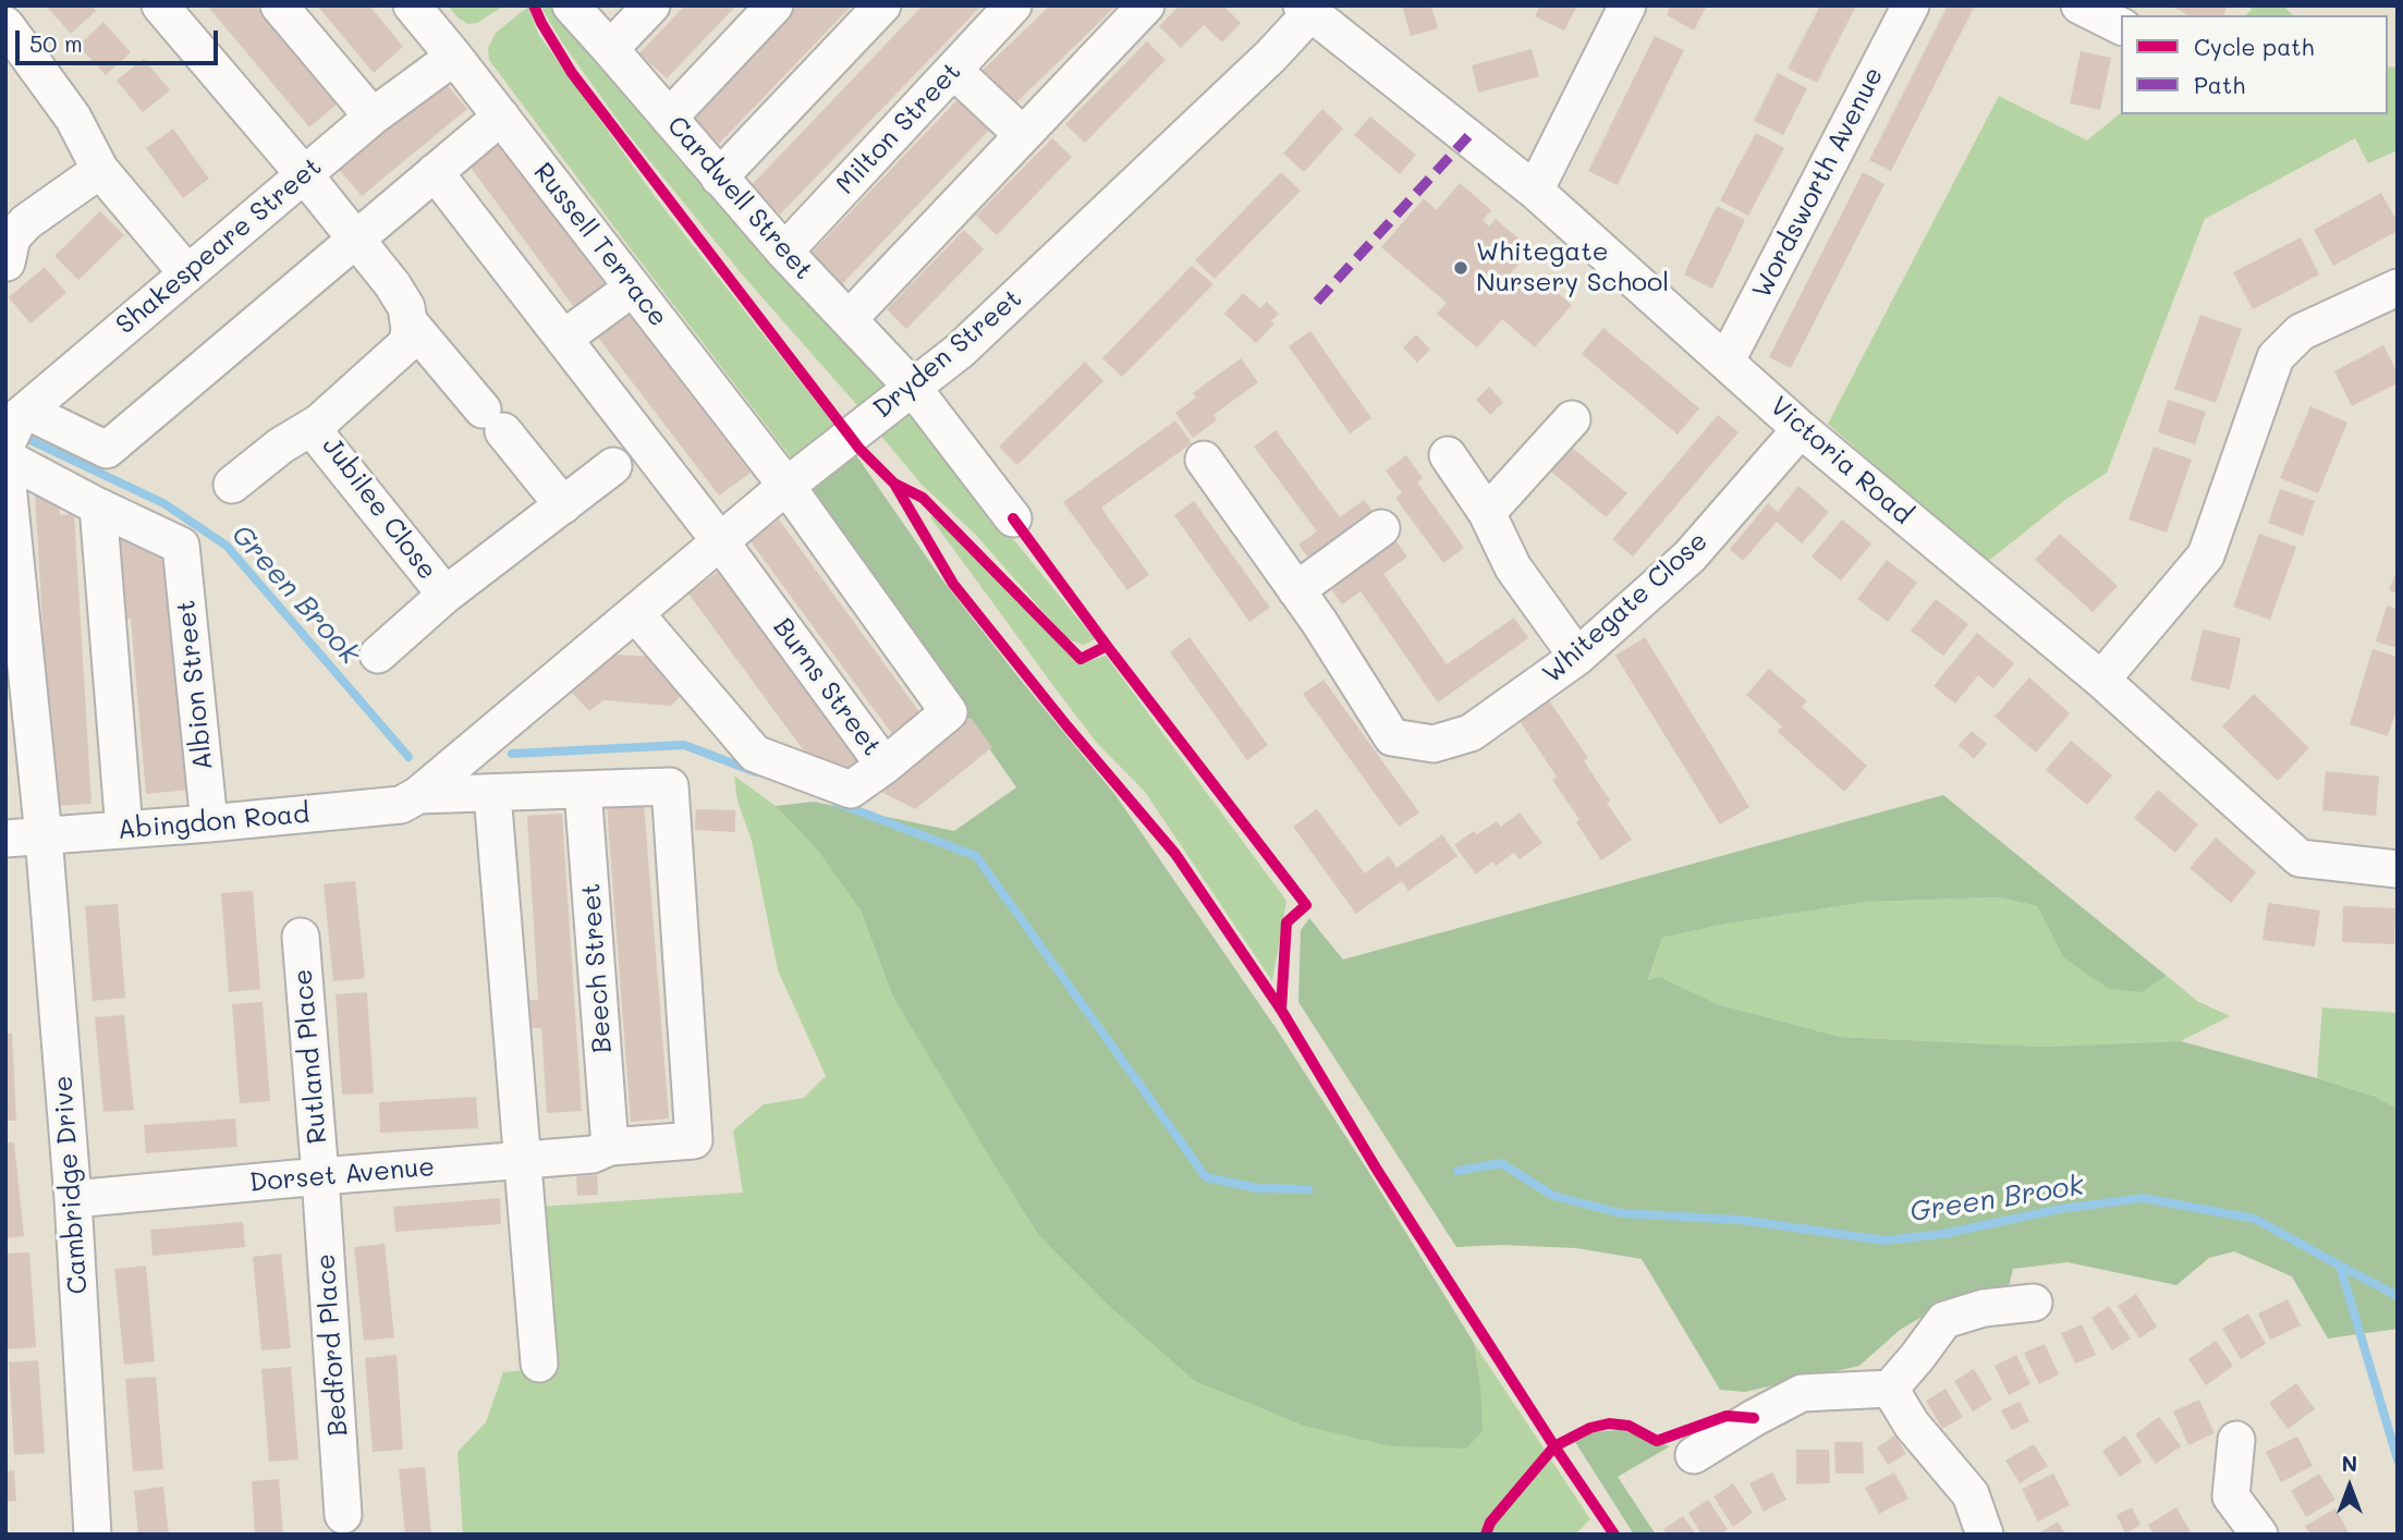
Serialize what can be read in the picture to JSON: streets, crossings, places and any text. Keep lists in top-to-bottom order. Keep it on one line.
{"streets":{"street":["Milton Street","Wordsworth Avenue","Cardwell Street","Russell Terrace","Shakespeare Street","Dryden Street","Victoria Road","Jubilee Close","Whitegate Close","Albion Street","Burns Street","Abingdon Road","Beech Street","Rutland Place","Dorset Avenue","Cambridge Drive","Bedford Place"]},"crossings":[["Milton Street","Cardwell Street"],["Wordsworth Avenue","Victoria Road"],["Cardwell Street","Dryden Street"],["Russell Terrace","Shakespeare Street"],["Russell Terrace","Dryden Street"],["Russell Terrace","Burns Street"],["Shakespeare Street","Cambridge Drive"],["Dryden Street","Victoria Road"],["Dryden Street","Burns Street"],["Dryden Street","Abingdon Road"],["Victoria Road","Whitegate Close"],["Albion Street","Abingdon Road"],["Abingdon Road","Cambridge Drive"],["Beech Street","Dorset Avenue"],["Rutland Place","Dorset Avenue"],["Rutland Place","Bedford Place"],["Dorset Avenue","Cambridge Drive"],["Dorset Avenue","Bedford Place"]],"water":["Green Brook"],"places":["Whitegate Nursery School"],"legend":["Cycle path","Path"],"scale_bar":"50 m","north":"top"}
